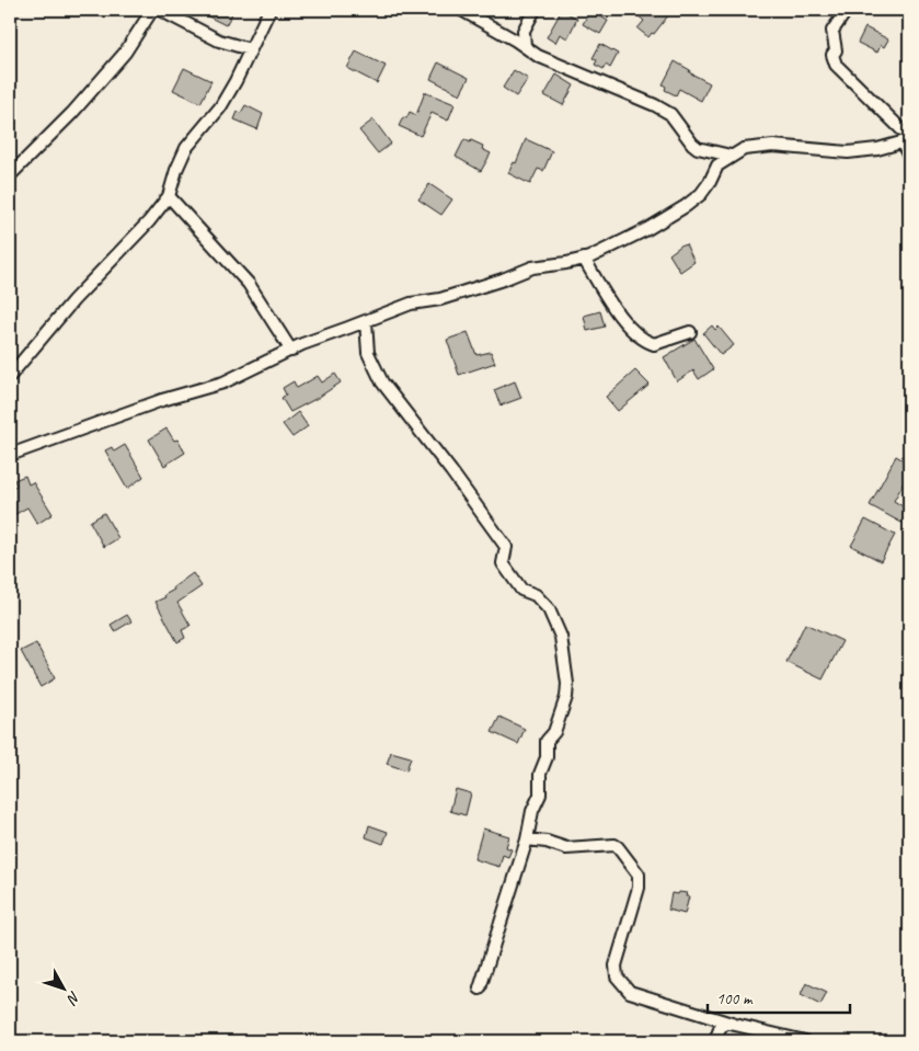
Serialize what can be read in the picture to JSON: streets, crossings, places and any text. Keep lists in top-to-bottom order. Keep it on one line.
{"scale_bar":"100 m","north":"bottom right"}
